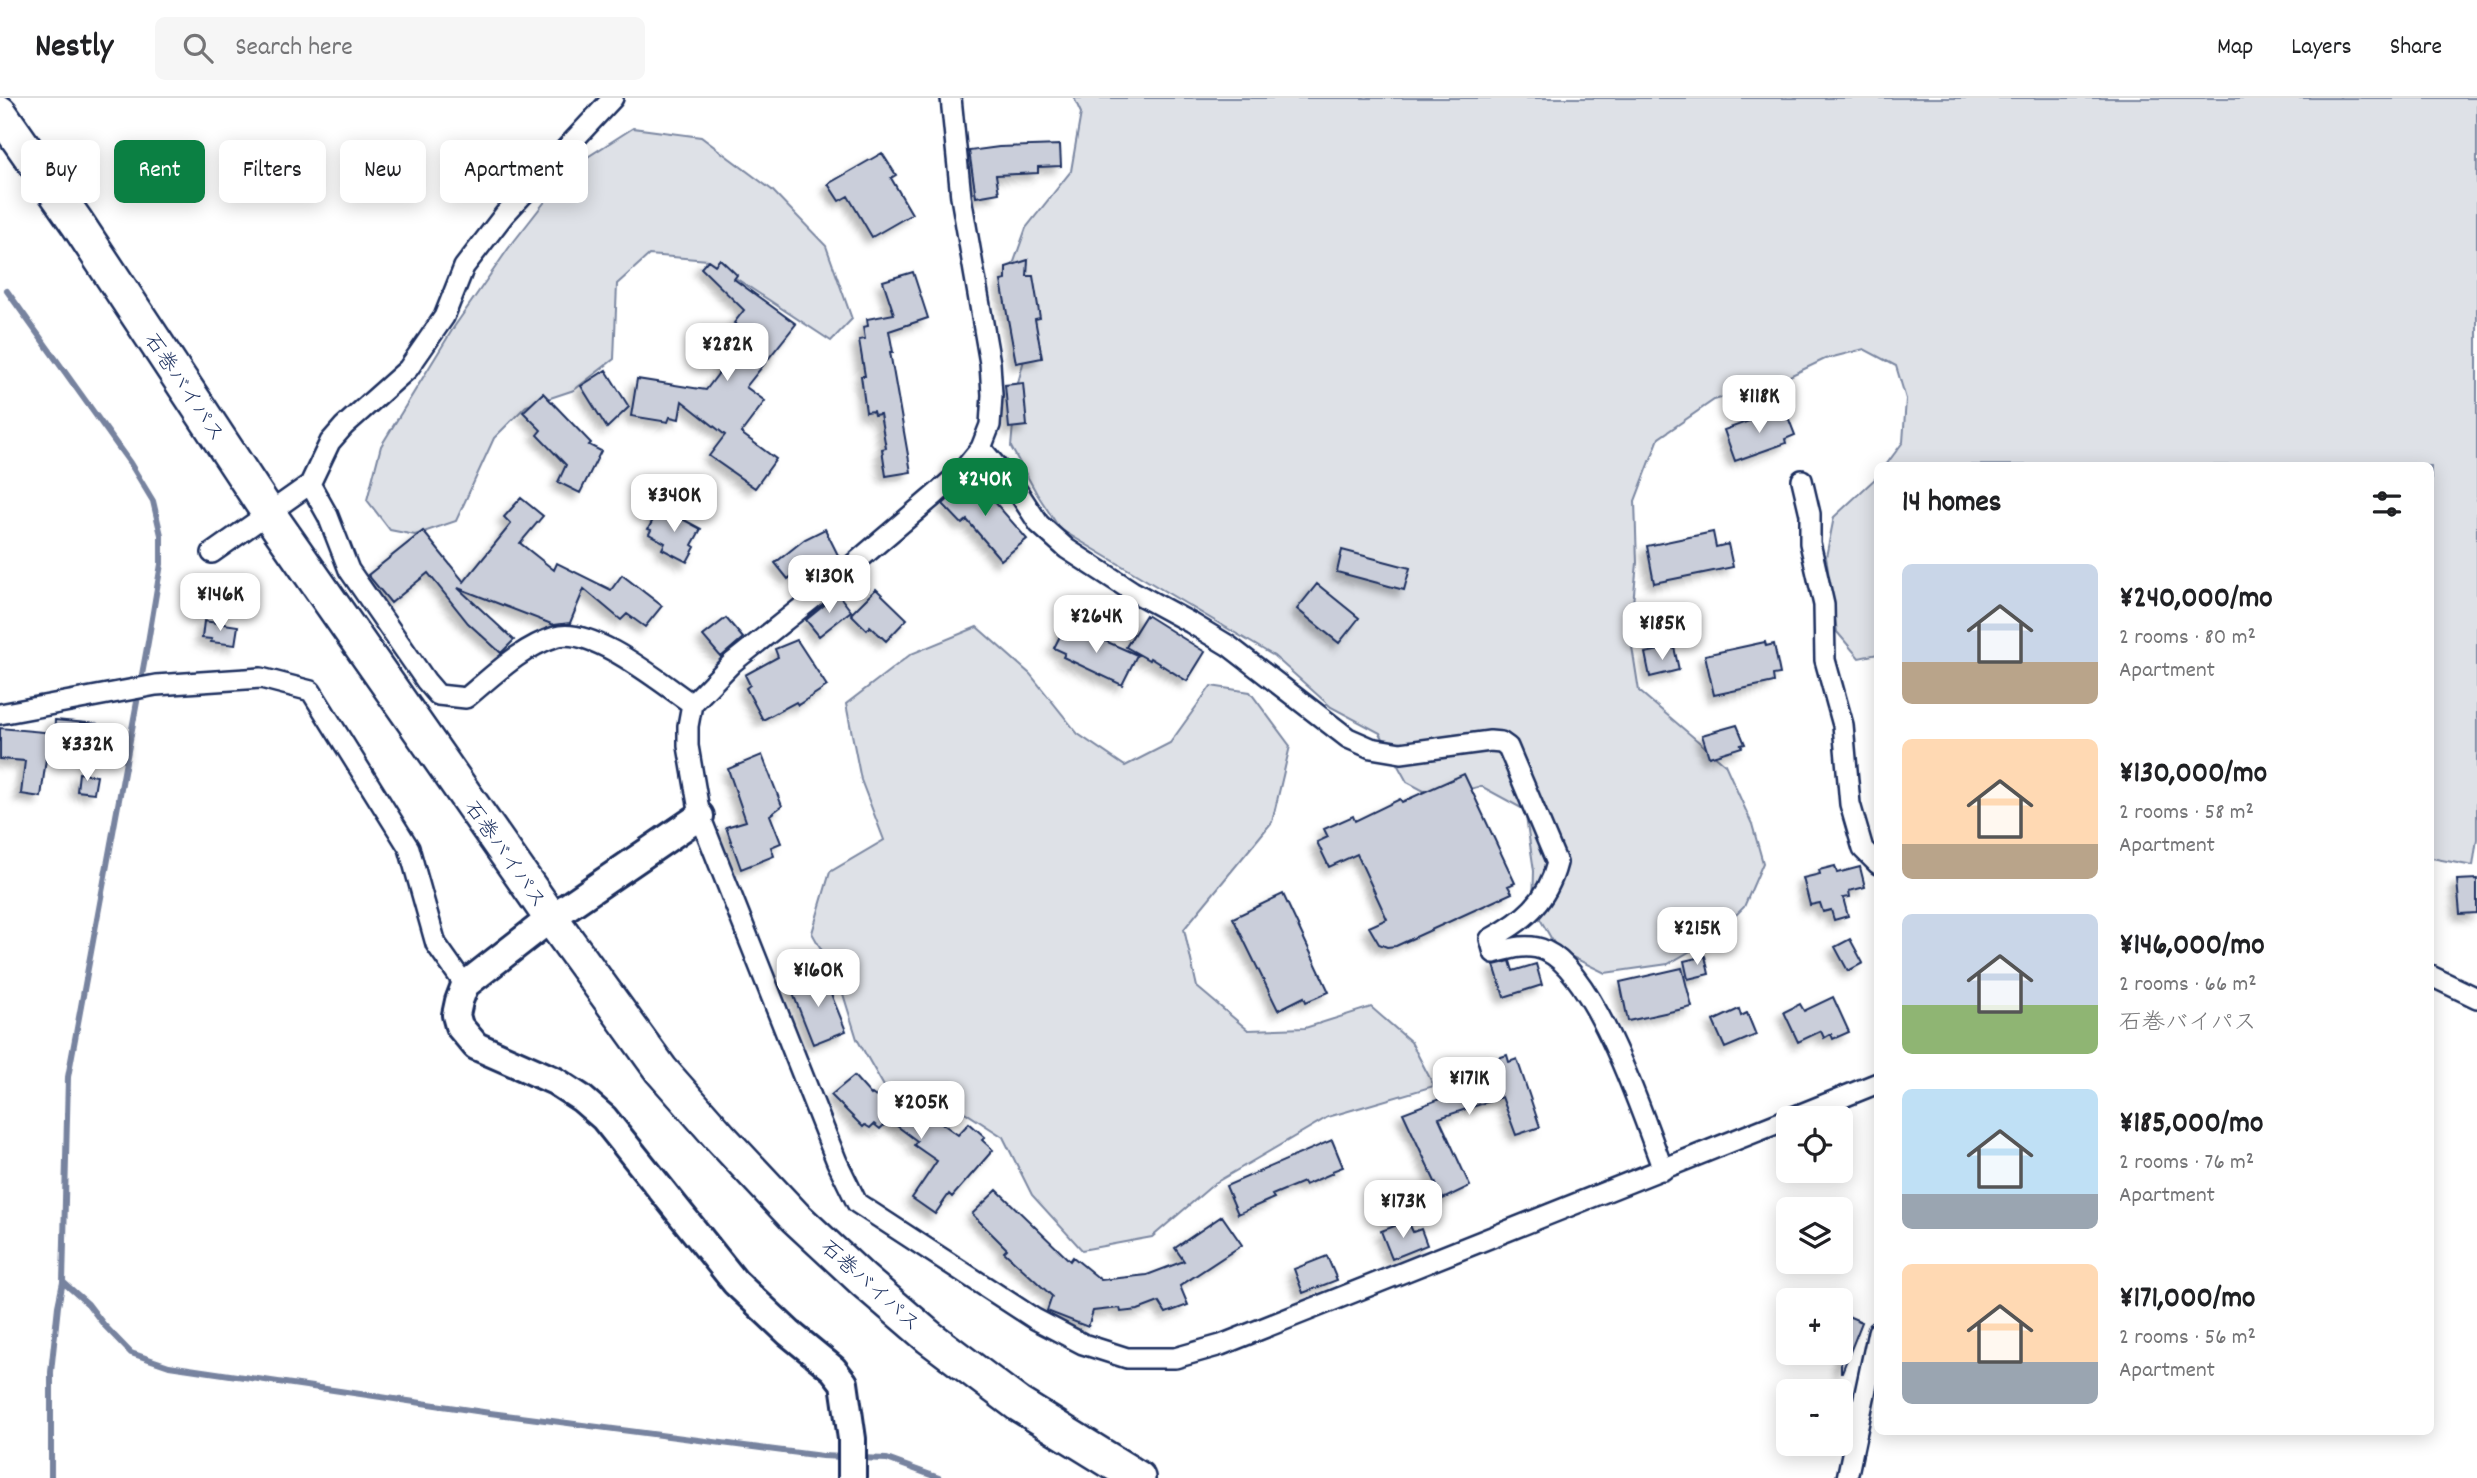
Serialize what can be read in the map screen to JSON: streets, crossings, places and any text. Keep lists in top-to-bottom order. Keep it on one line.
{"streets":{"highway":["石巻バイパス"]},"page":{"header":"Nestly","search":"Search here","nav":["Map","Layers","Share"],"chip":["Buy","Rent","Filters","New","Apartment"],"price":["¥282K","¥118K","¥240K","¥340K","¥130K","¥146K","¥264K","¥185K","¥332K","¥215K","¥160K","¥171K","¥205K","¥173K"],"heading":"14 homes","list":[{"name":"¥240,000/mo","note":"2 rooms · 80 m² · Apartment"},{"name":"¥130,000/mo","note":"2 rooms · 58 m² · Apartment"},{"name":"¥146,000/mo","note":"2 rooms · 66 m² · 石巻バイパス"},{"name":"¥185,000/mo","note":"2 rooms · 76 m² · Apartment"},{"name":"¥171,000/mo","note":"2 rooms · 56 m² · Apartment"}],"map_buttons":["+","−"]}}
